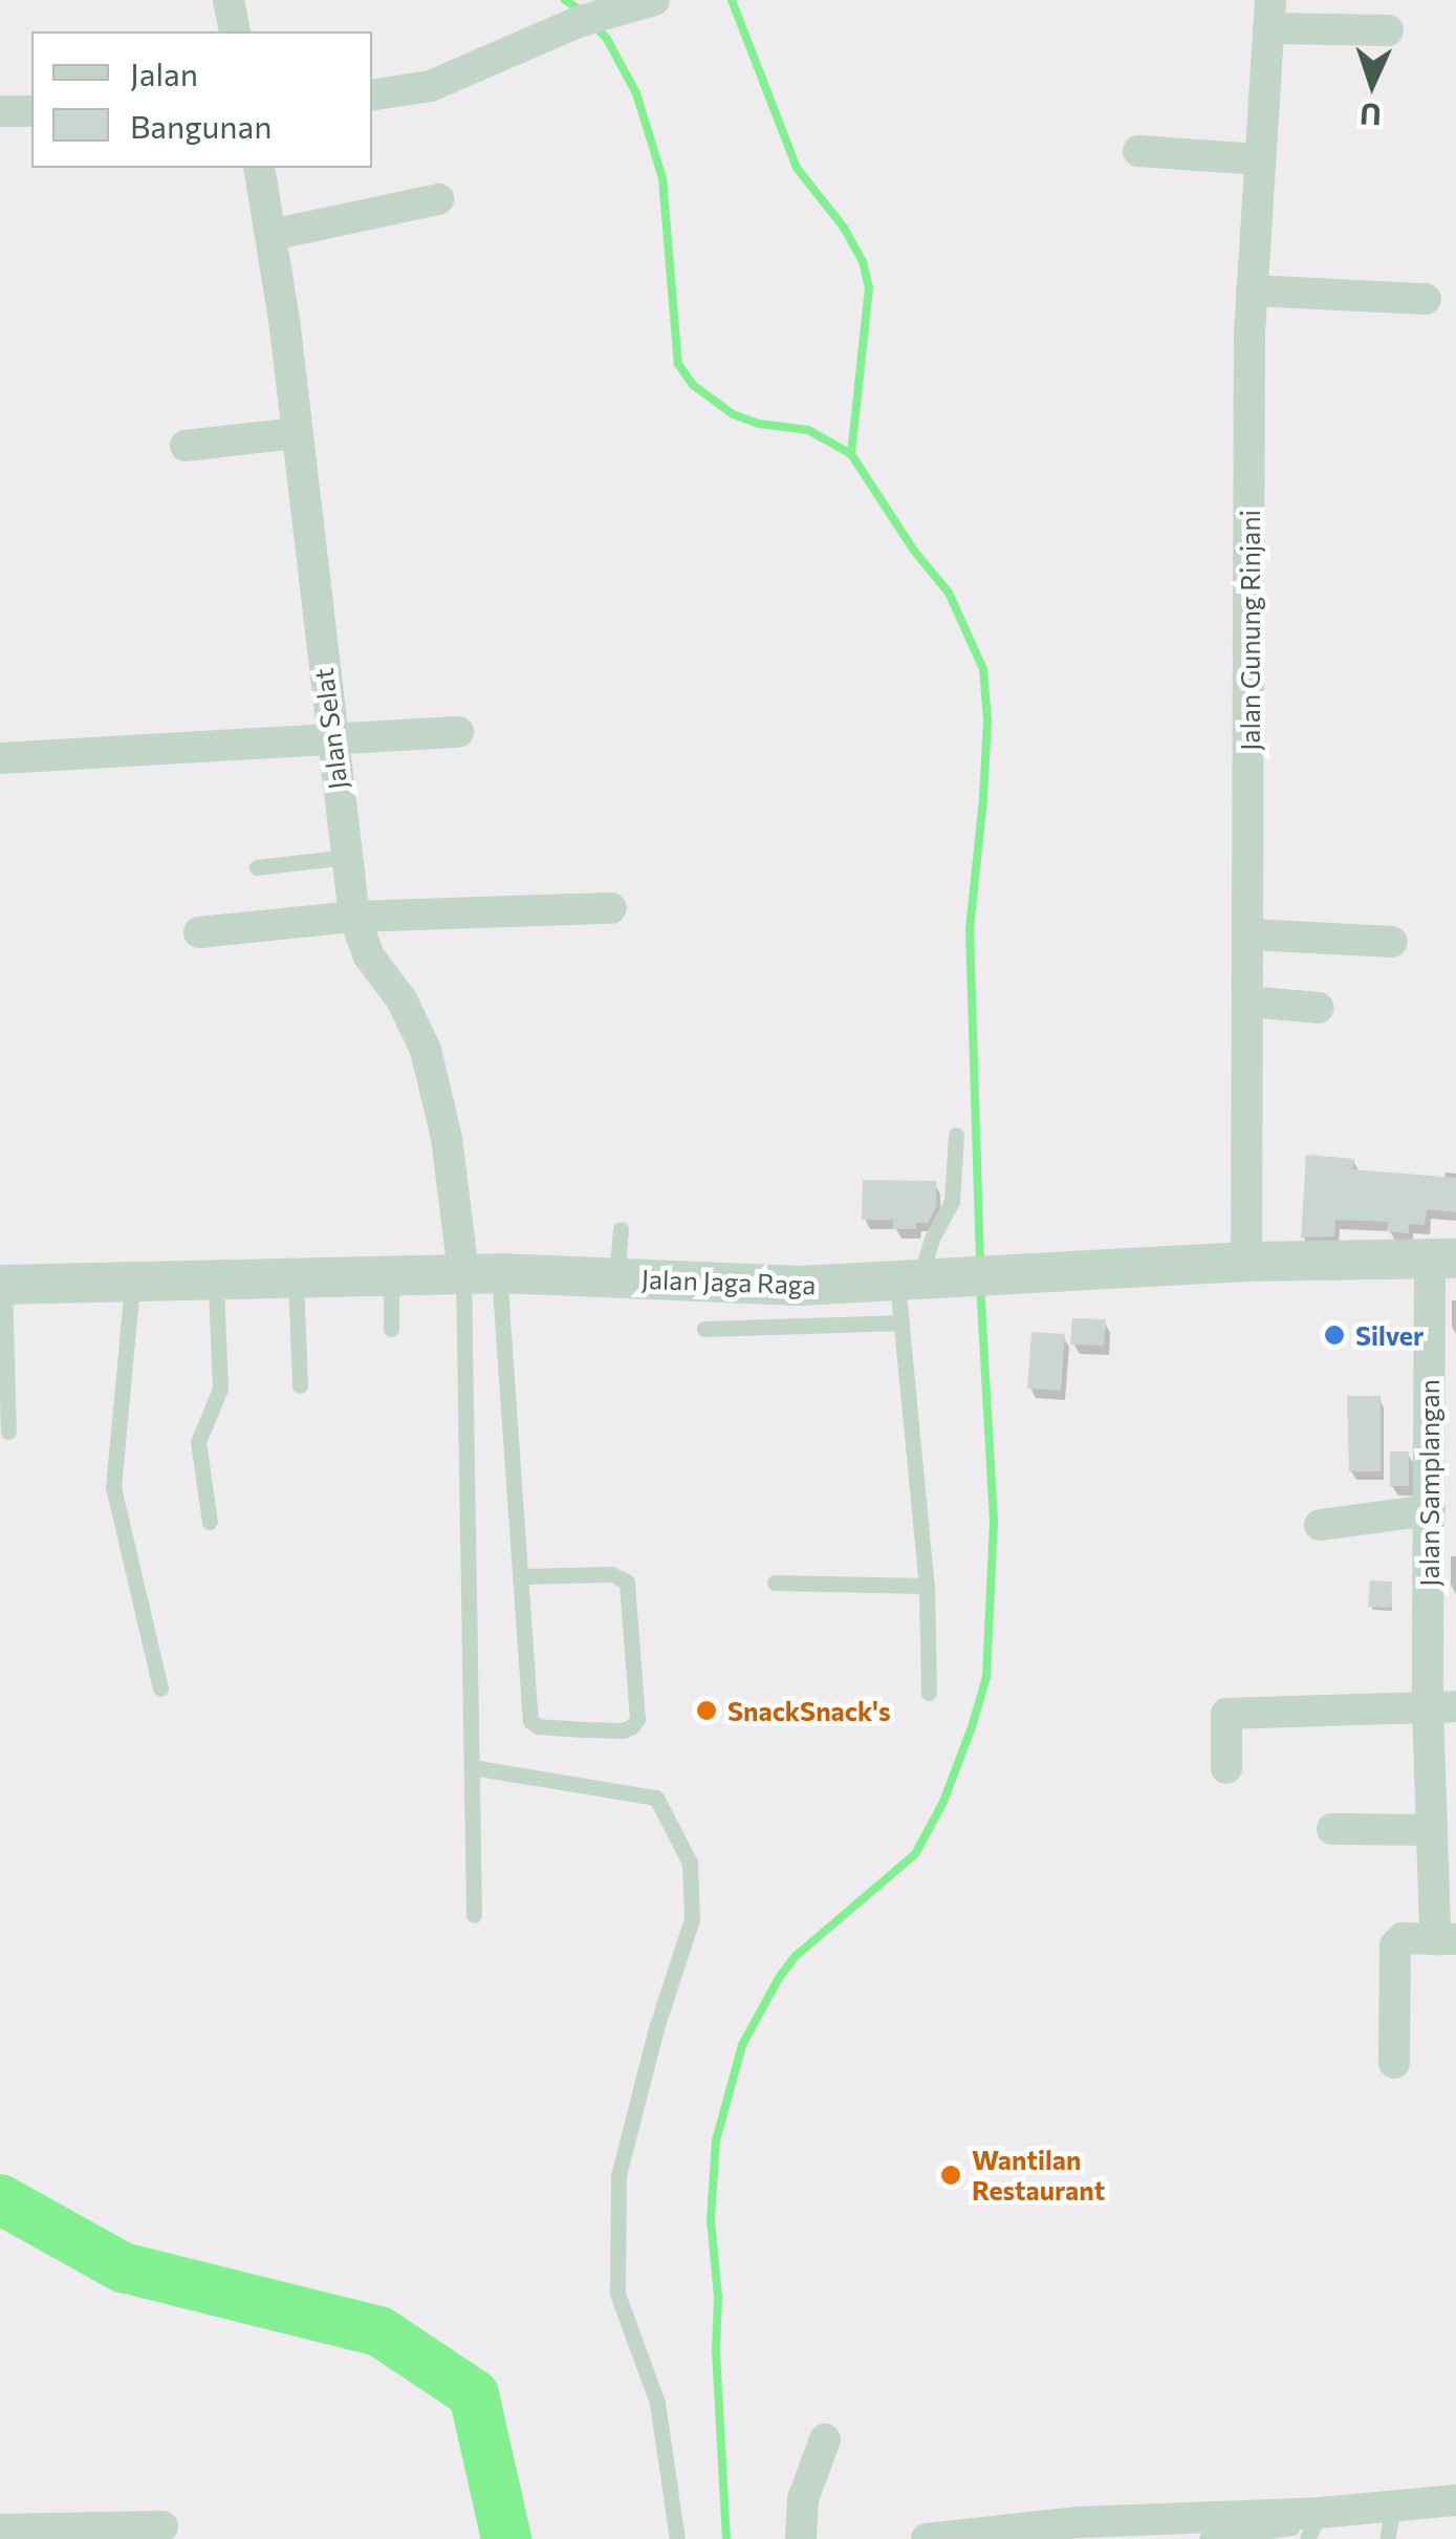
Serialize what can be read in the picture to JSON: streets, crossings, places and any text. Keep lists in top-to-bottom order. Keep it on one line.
{"streets":{"street":["Jalan Gunung Rinjani","Jalan Selat","Jalan Jaga Raga","Jalan Samplangan"]},"crossings":[["Jalan Gunung Rinjani","Jalan Jaga Raga"],["Jalan Selat","Jalan Jaga Raga"],["Jalan Jaga Raga","Jalan Samplangan"]],"places":["Silver","SnackSnack's","Wantilan Restaurant"],"legend":["Jalan","Bangunan"],"north":"bottom"}
